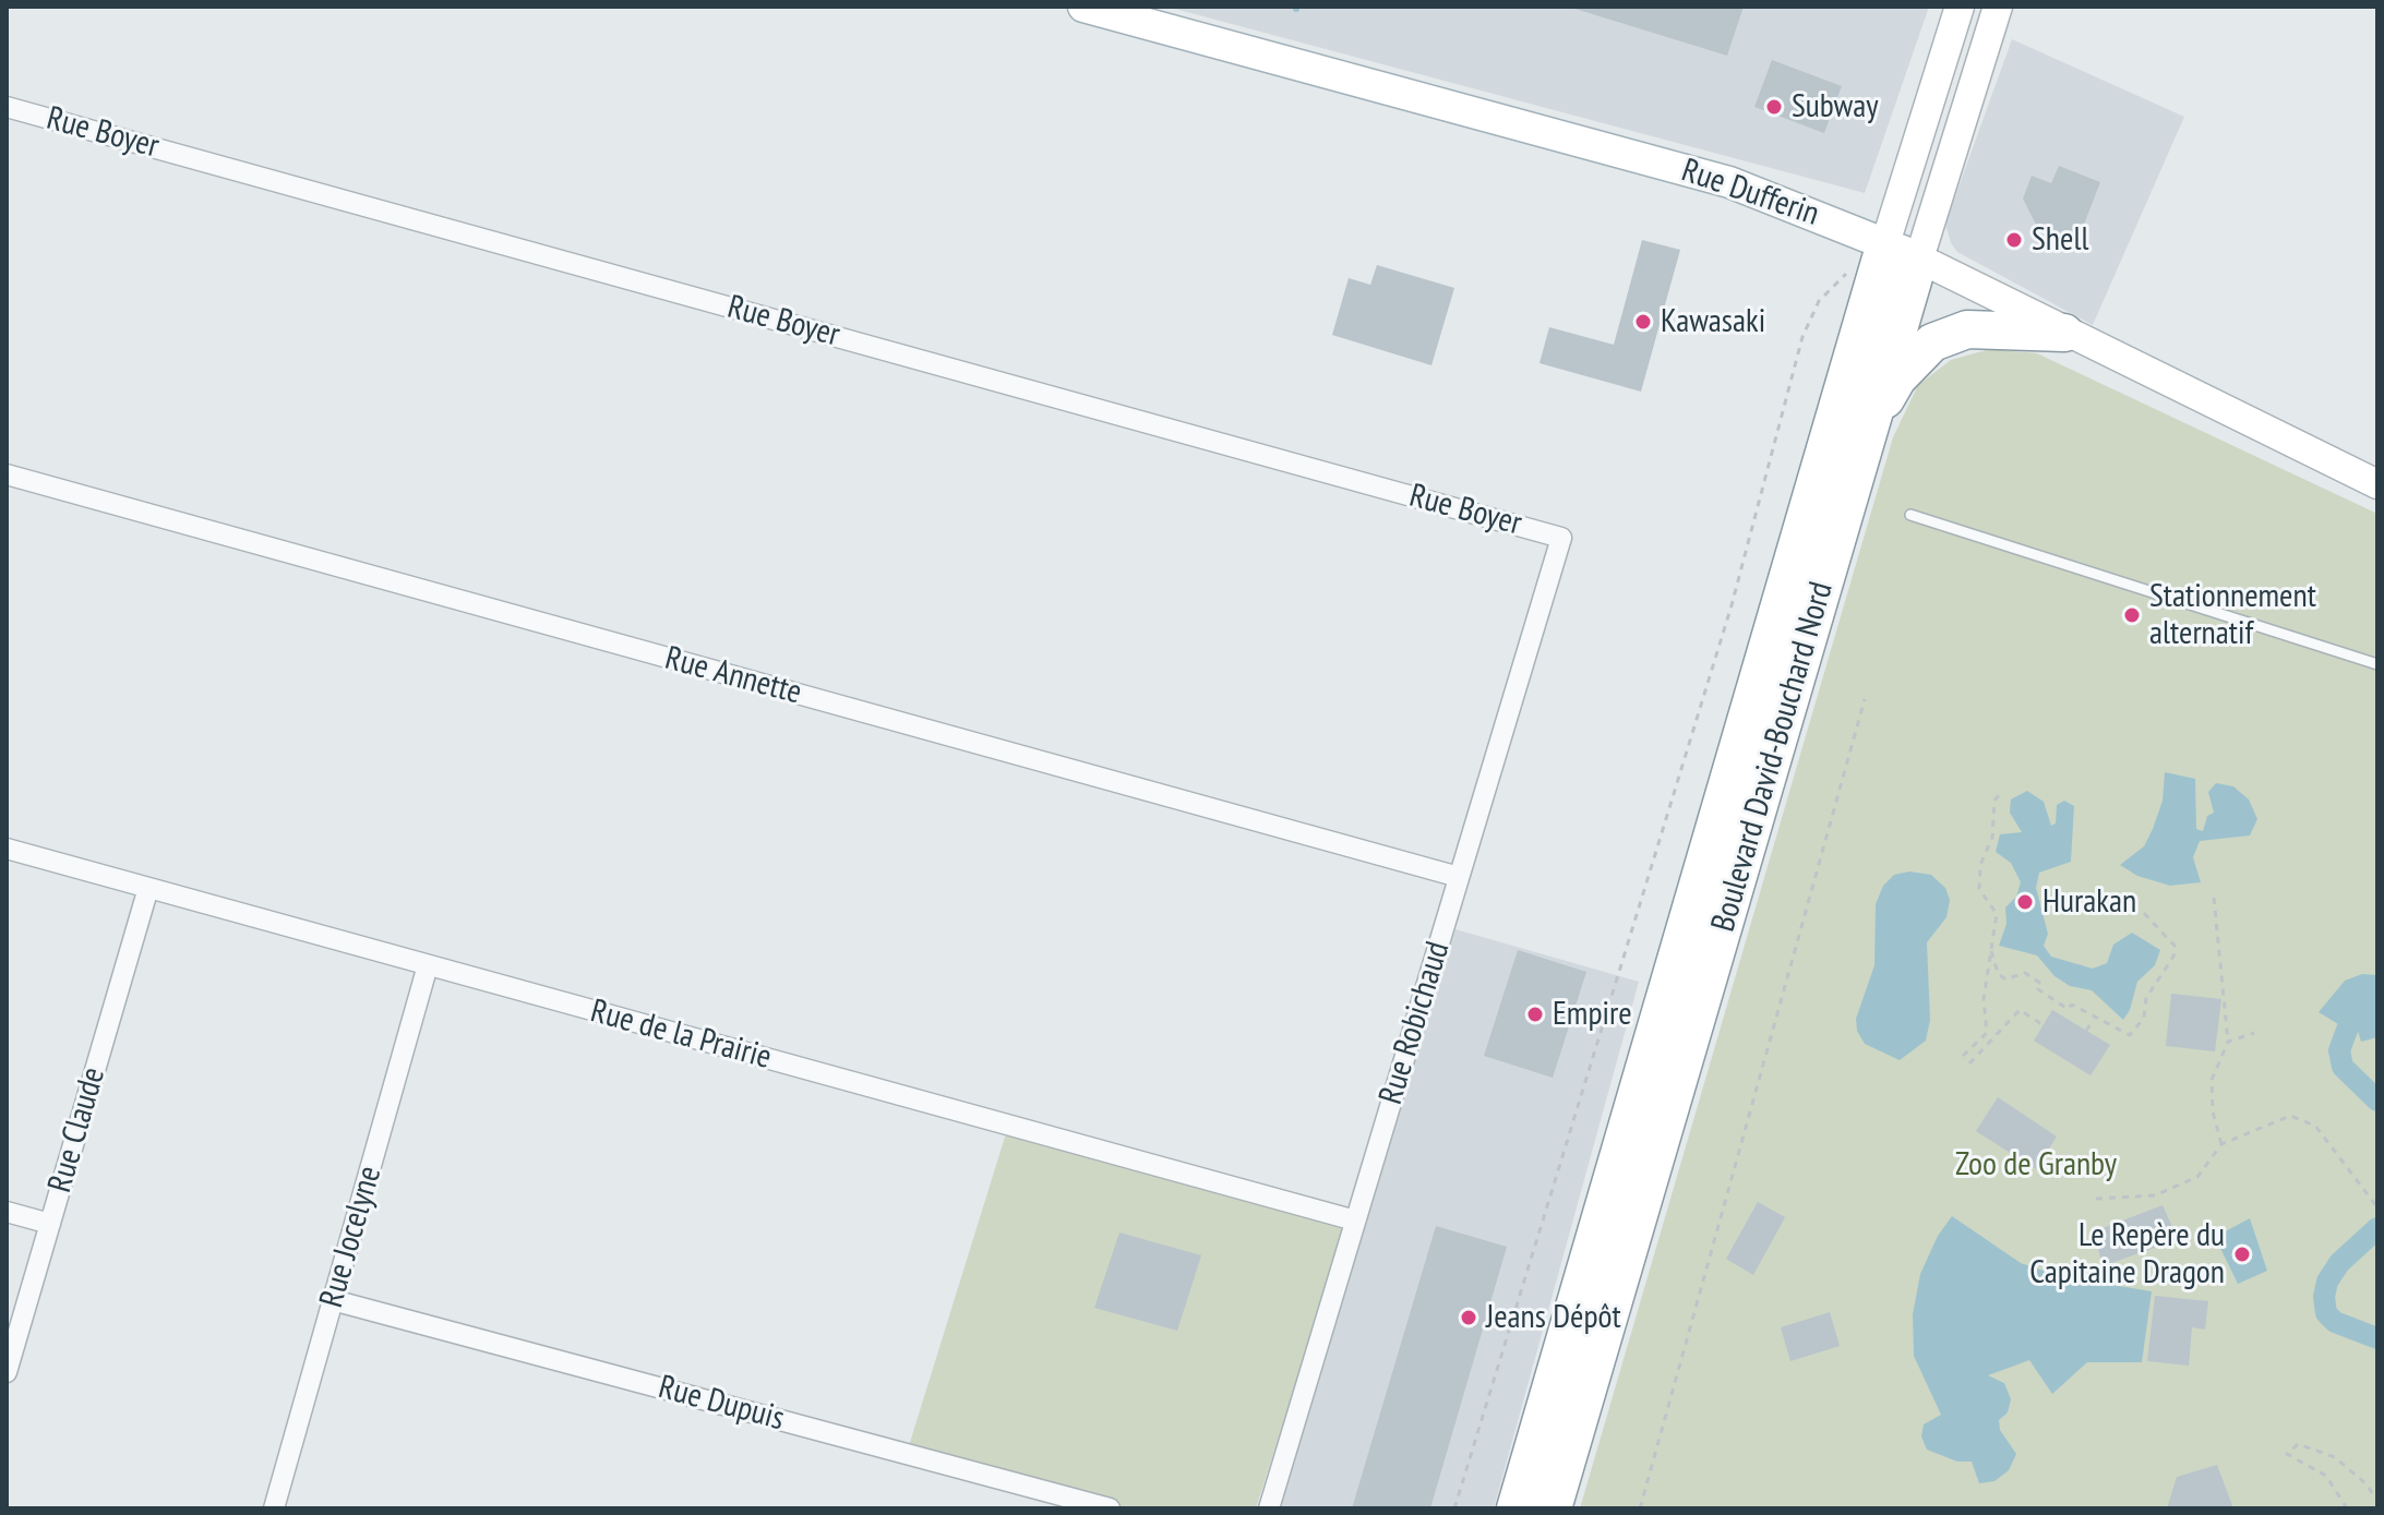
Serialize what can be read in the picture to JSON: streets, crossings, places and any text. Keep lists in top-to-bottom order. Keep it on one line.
{"streets":{"highway":["Boulevard David-Bouchard Nord"],"main road":["Rue Dufferin"],"street":["Rue Boyer","Rue Annette","Rue Robichaud","Rue de la Prairie","Rue Claude","Rue Jocelyne","Rue Dupuis"]},"crossings":[["Rue Boyer","Rue Robichaud"],["Rue Dufferin","Boulevard David-Bouchard Nord"],["Rue Annette","Rue Robichaud"],["Rue Robichaud","Rue de la Prairie"],["Rue de la Prairie","Rue Claude"],["Rue de la Prairie","Rue Jocelyne"],["Rue Jocelyne","Rue Dupuis"]],"parks":["Zoo de Granby"],"places":["Subway","Shell","Kawasaki","Stationnement alternatif","Hurakan","Empire","Le Repère du Capitaine Dragon","Jeans Dépôt"]}
